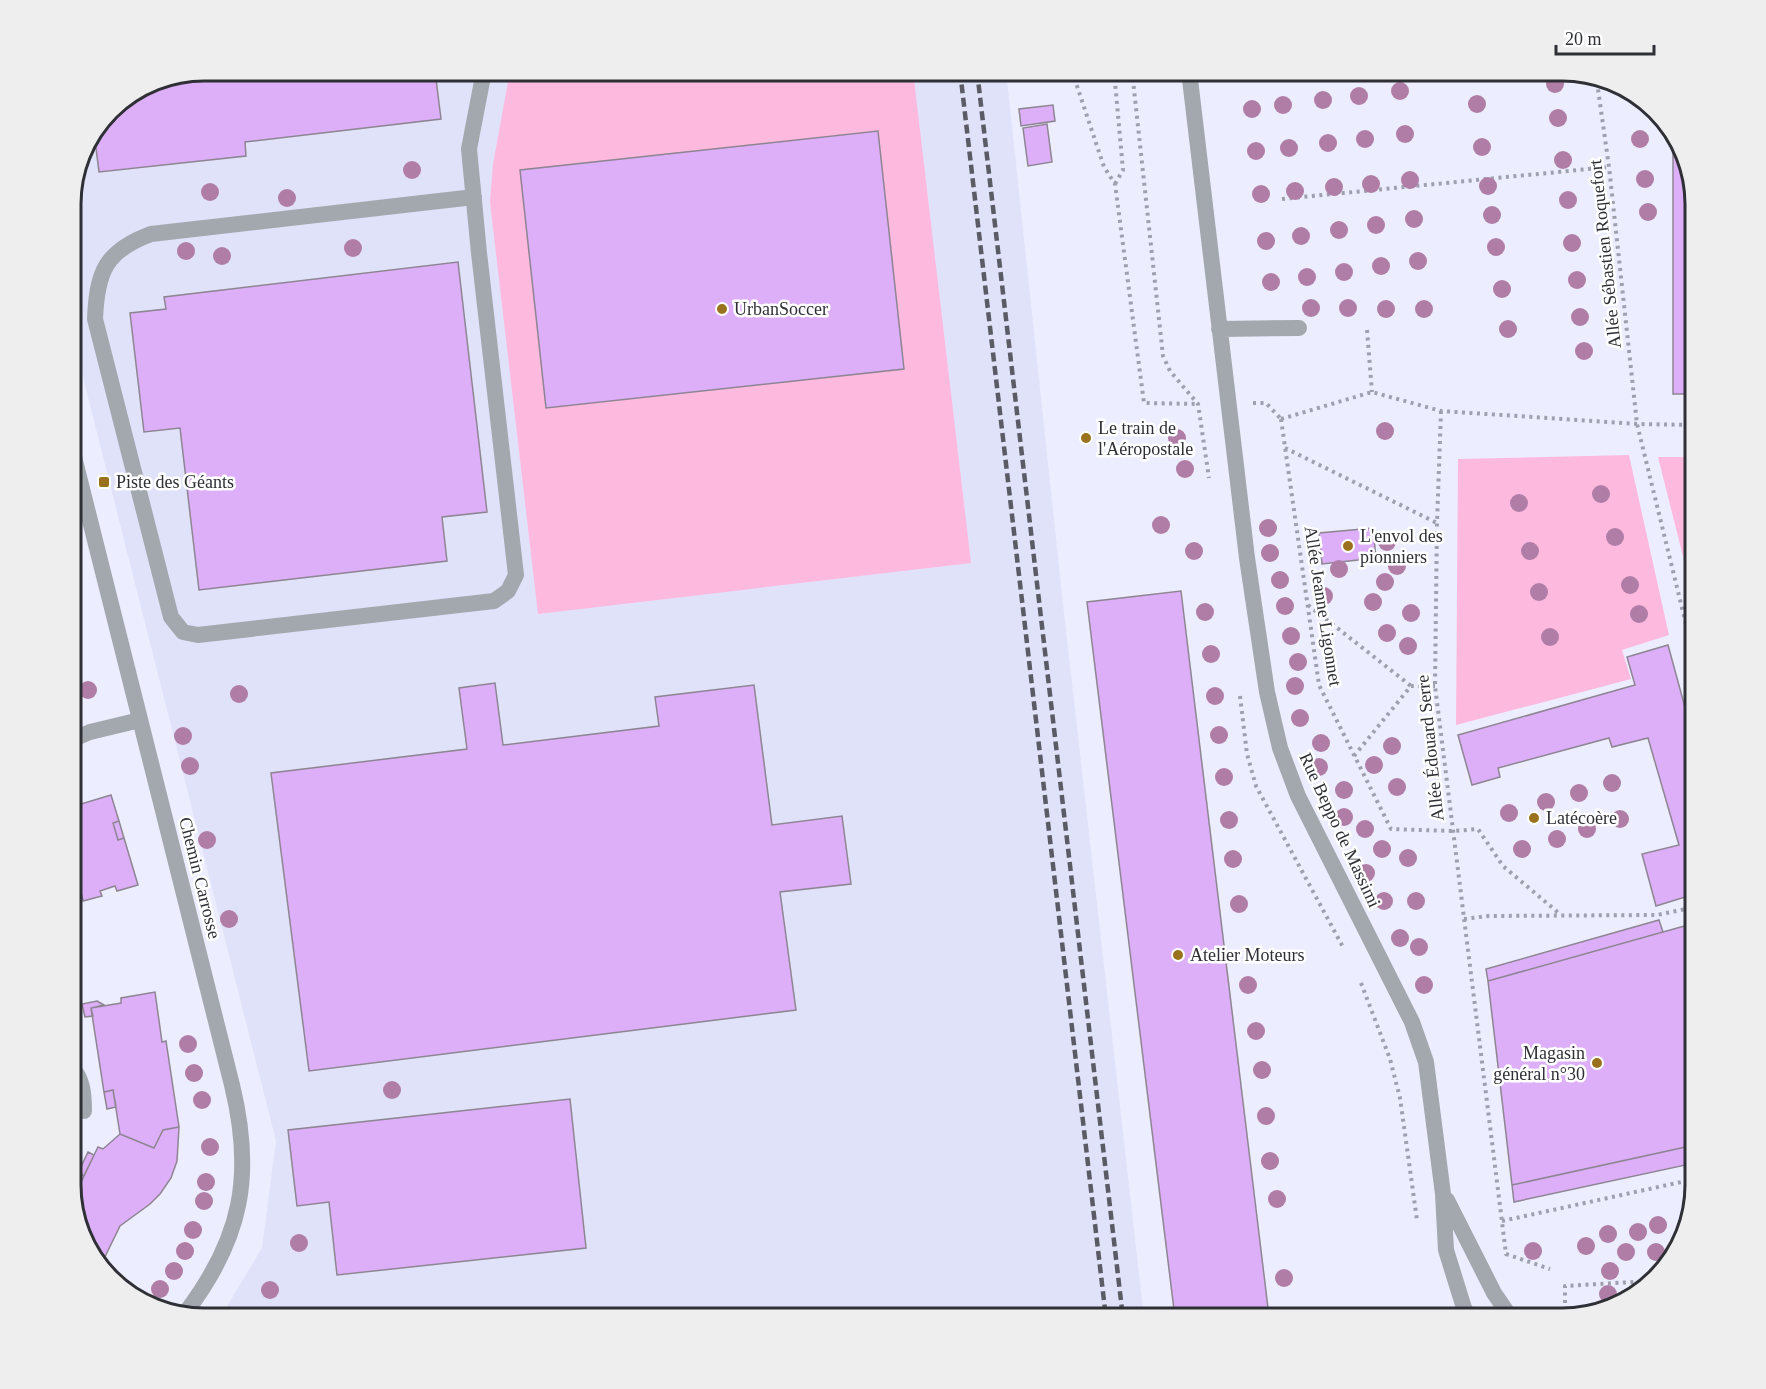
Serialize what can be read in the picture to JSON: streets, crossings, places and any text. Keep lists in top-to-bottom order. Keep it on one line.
{"streets":{"street":["Rue Beppo de Massimi","Chemin Carrosse"],"path":["Allée Sébastien Roquefort","Allée Jeanne Ligonnet","Allée Édouard Serre"]},"crossings":[["Allée Jeanne Ligonnet","Allée Édouard Serre"]],"places":{"other":["UrbanSoccer","Le train de l'Aéropostale","L'envol des pionniers","Latécoère","Atelier Moteurs","Magasin général n°30"],"transit":["Piste des Géants"]},"scale_bar":"20 m"}
